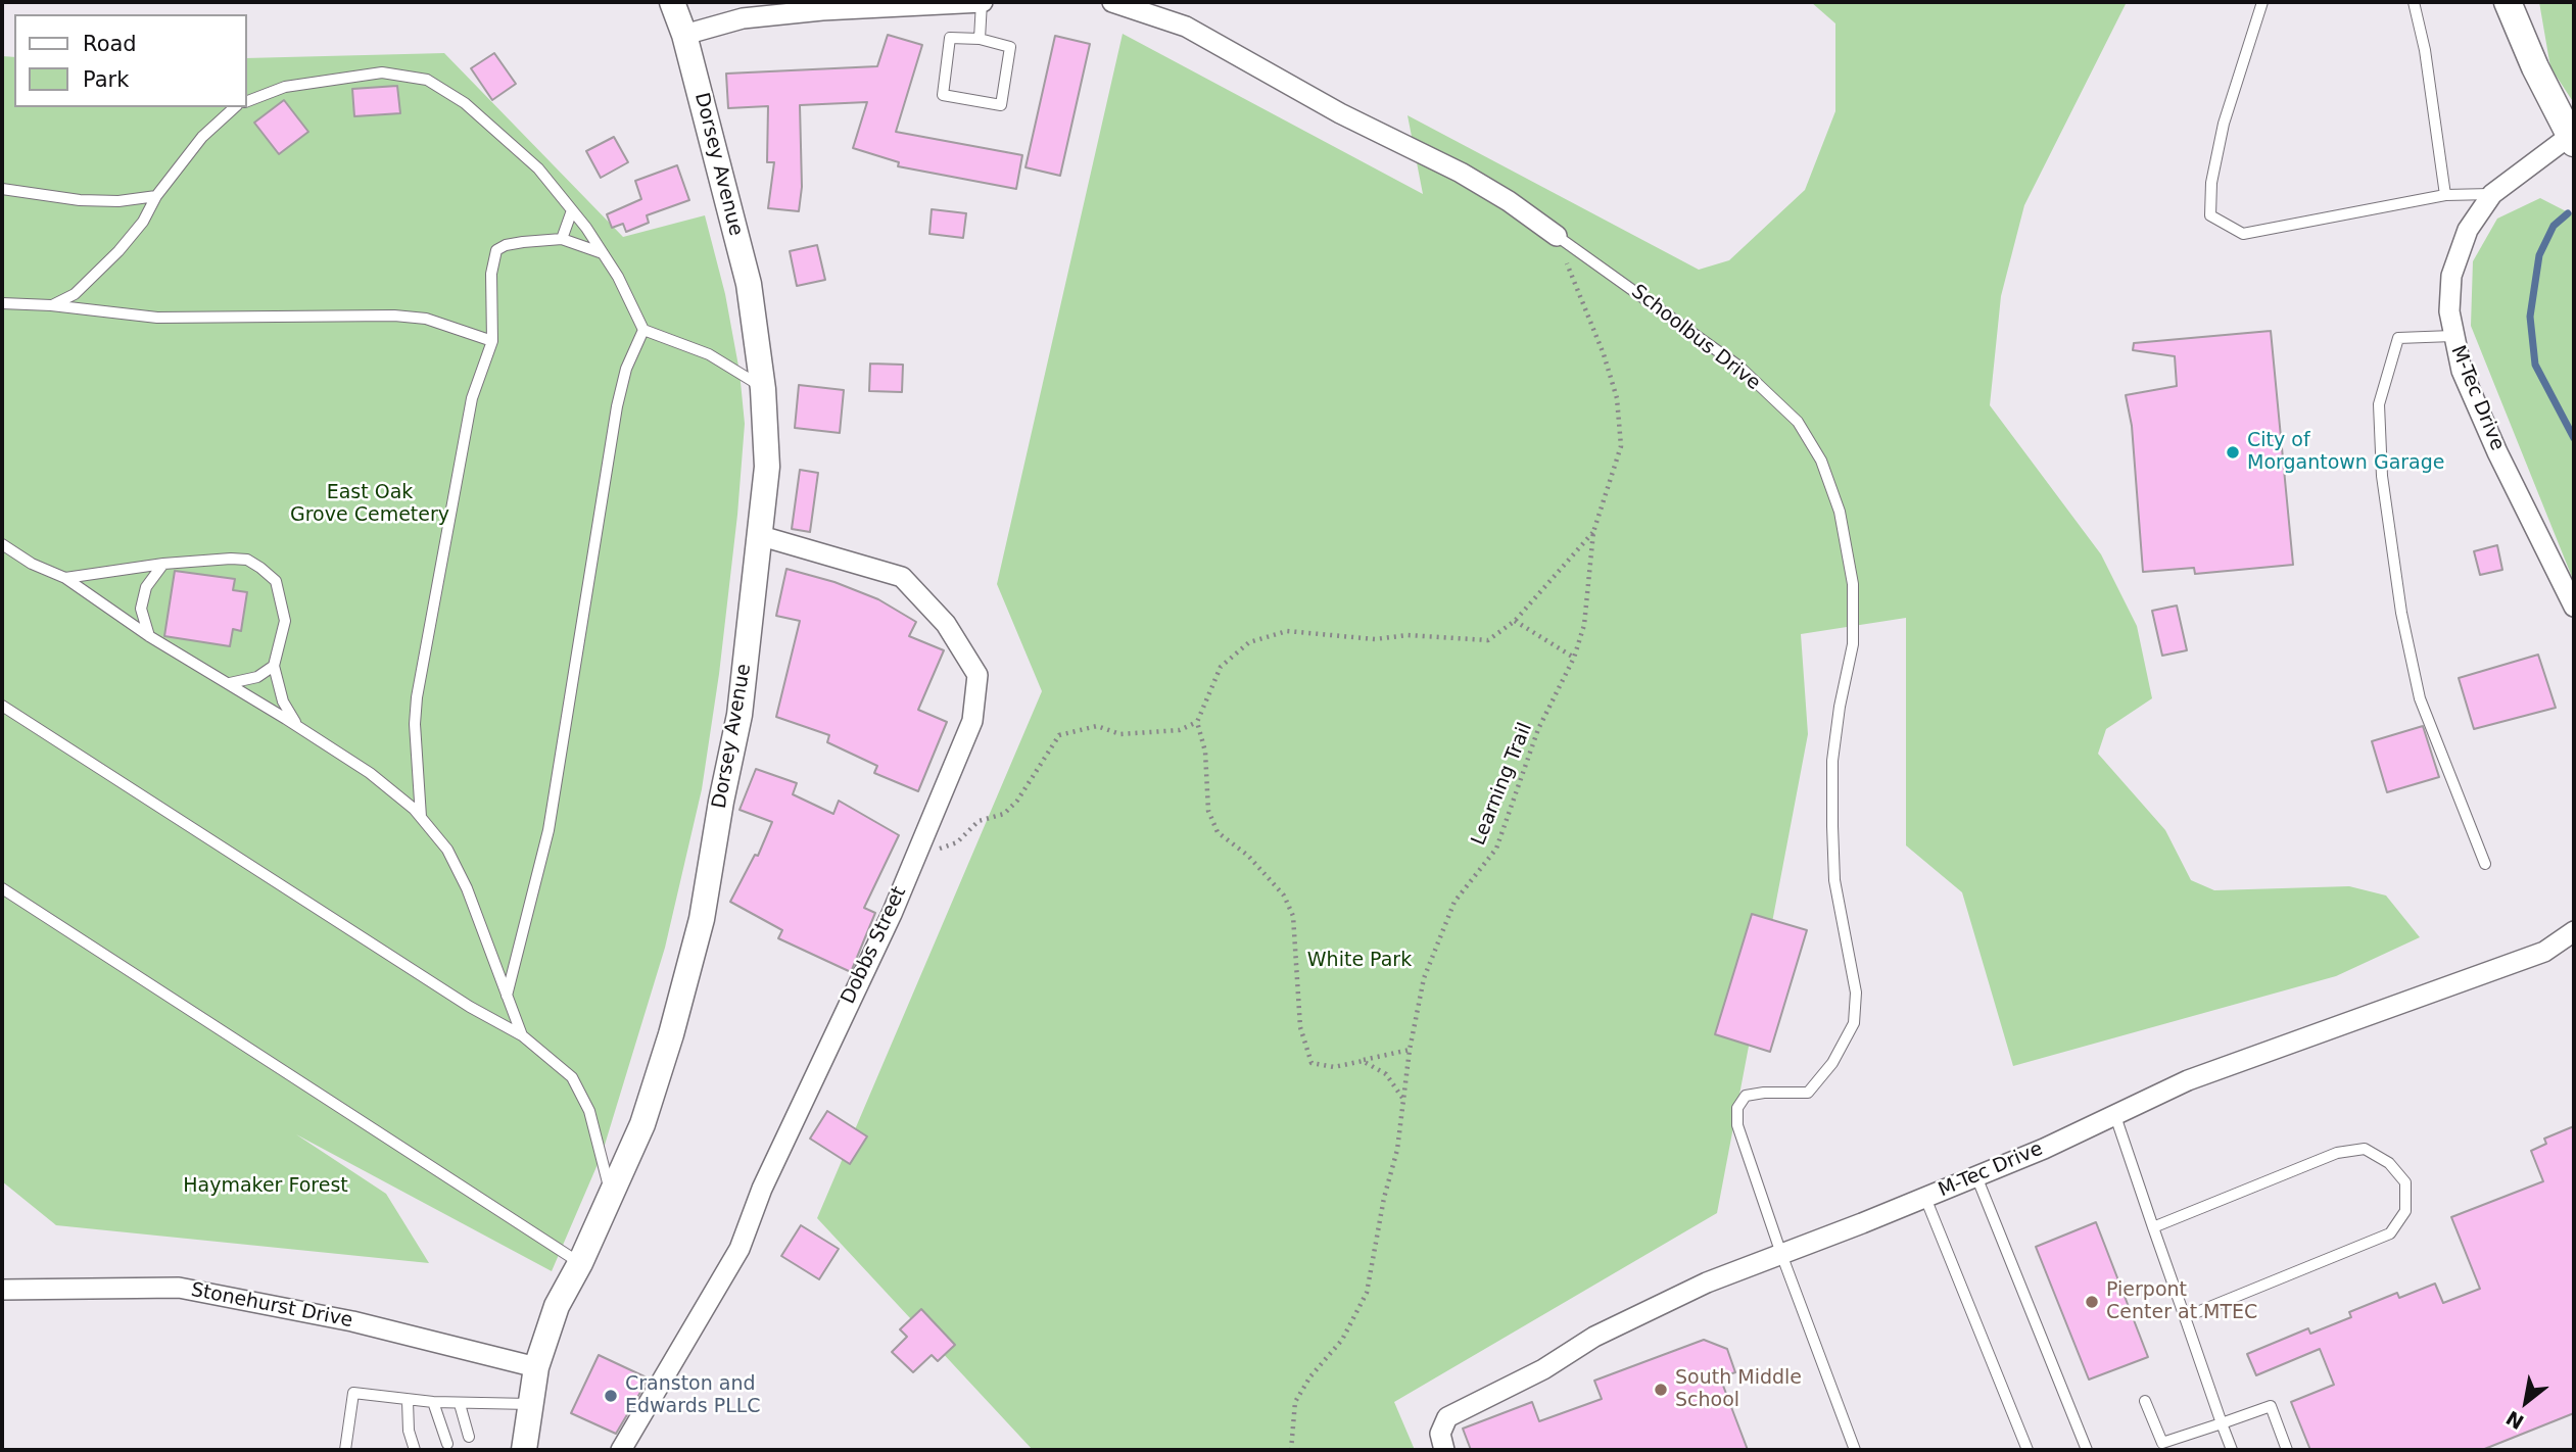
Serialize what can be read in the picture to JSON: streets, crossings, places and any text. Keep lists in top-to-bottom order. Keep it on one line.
{"streets":{"street":["Dorsey Avenue","Schoolbus Drive","M-Tec Drive","Dobbs Street","Stonehurst Drive"],"path":["Learning Trail"]},"crossings":[["Dorsey Avenue","Dobbs Street"],["Dorsey Avenue","Stonehurst Drive"],["Schoolbus Drive","M-Tec Drive"],["Schoolbus Drive","Learning Trail"]],"parks":["East Oak Grove Cemetery","White Park","Haymaker Forest"],"places":["City of Morgantown Garage","Pierpont Center at MTEC","South Middle School","Cranston and Edwards PLLC"],"legend":["Road","Park"],"north":"bottom left"}
